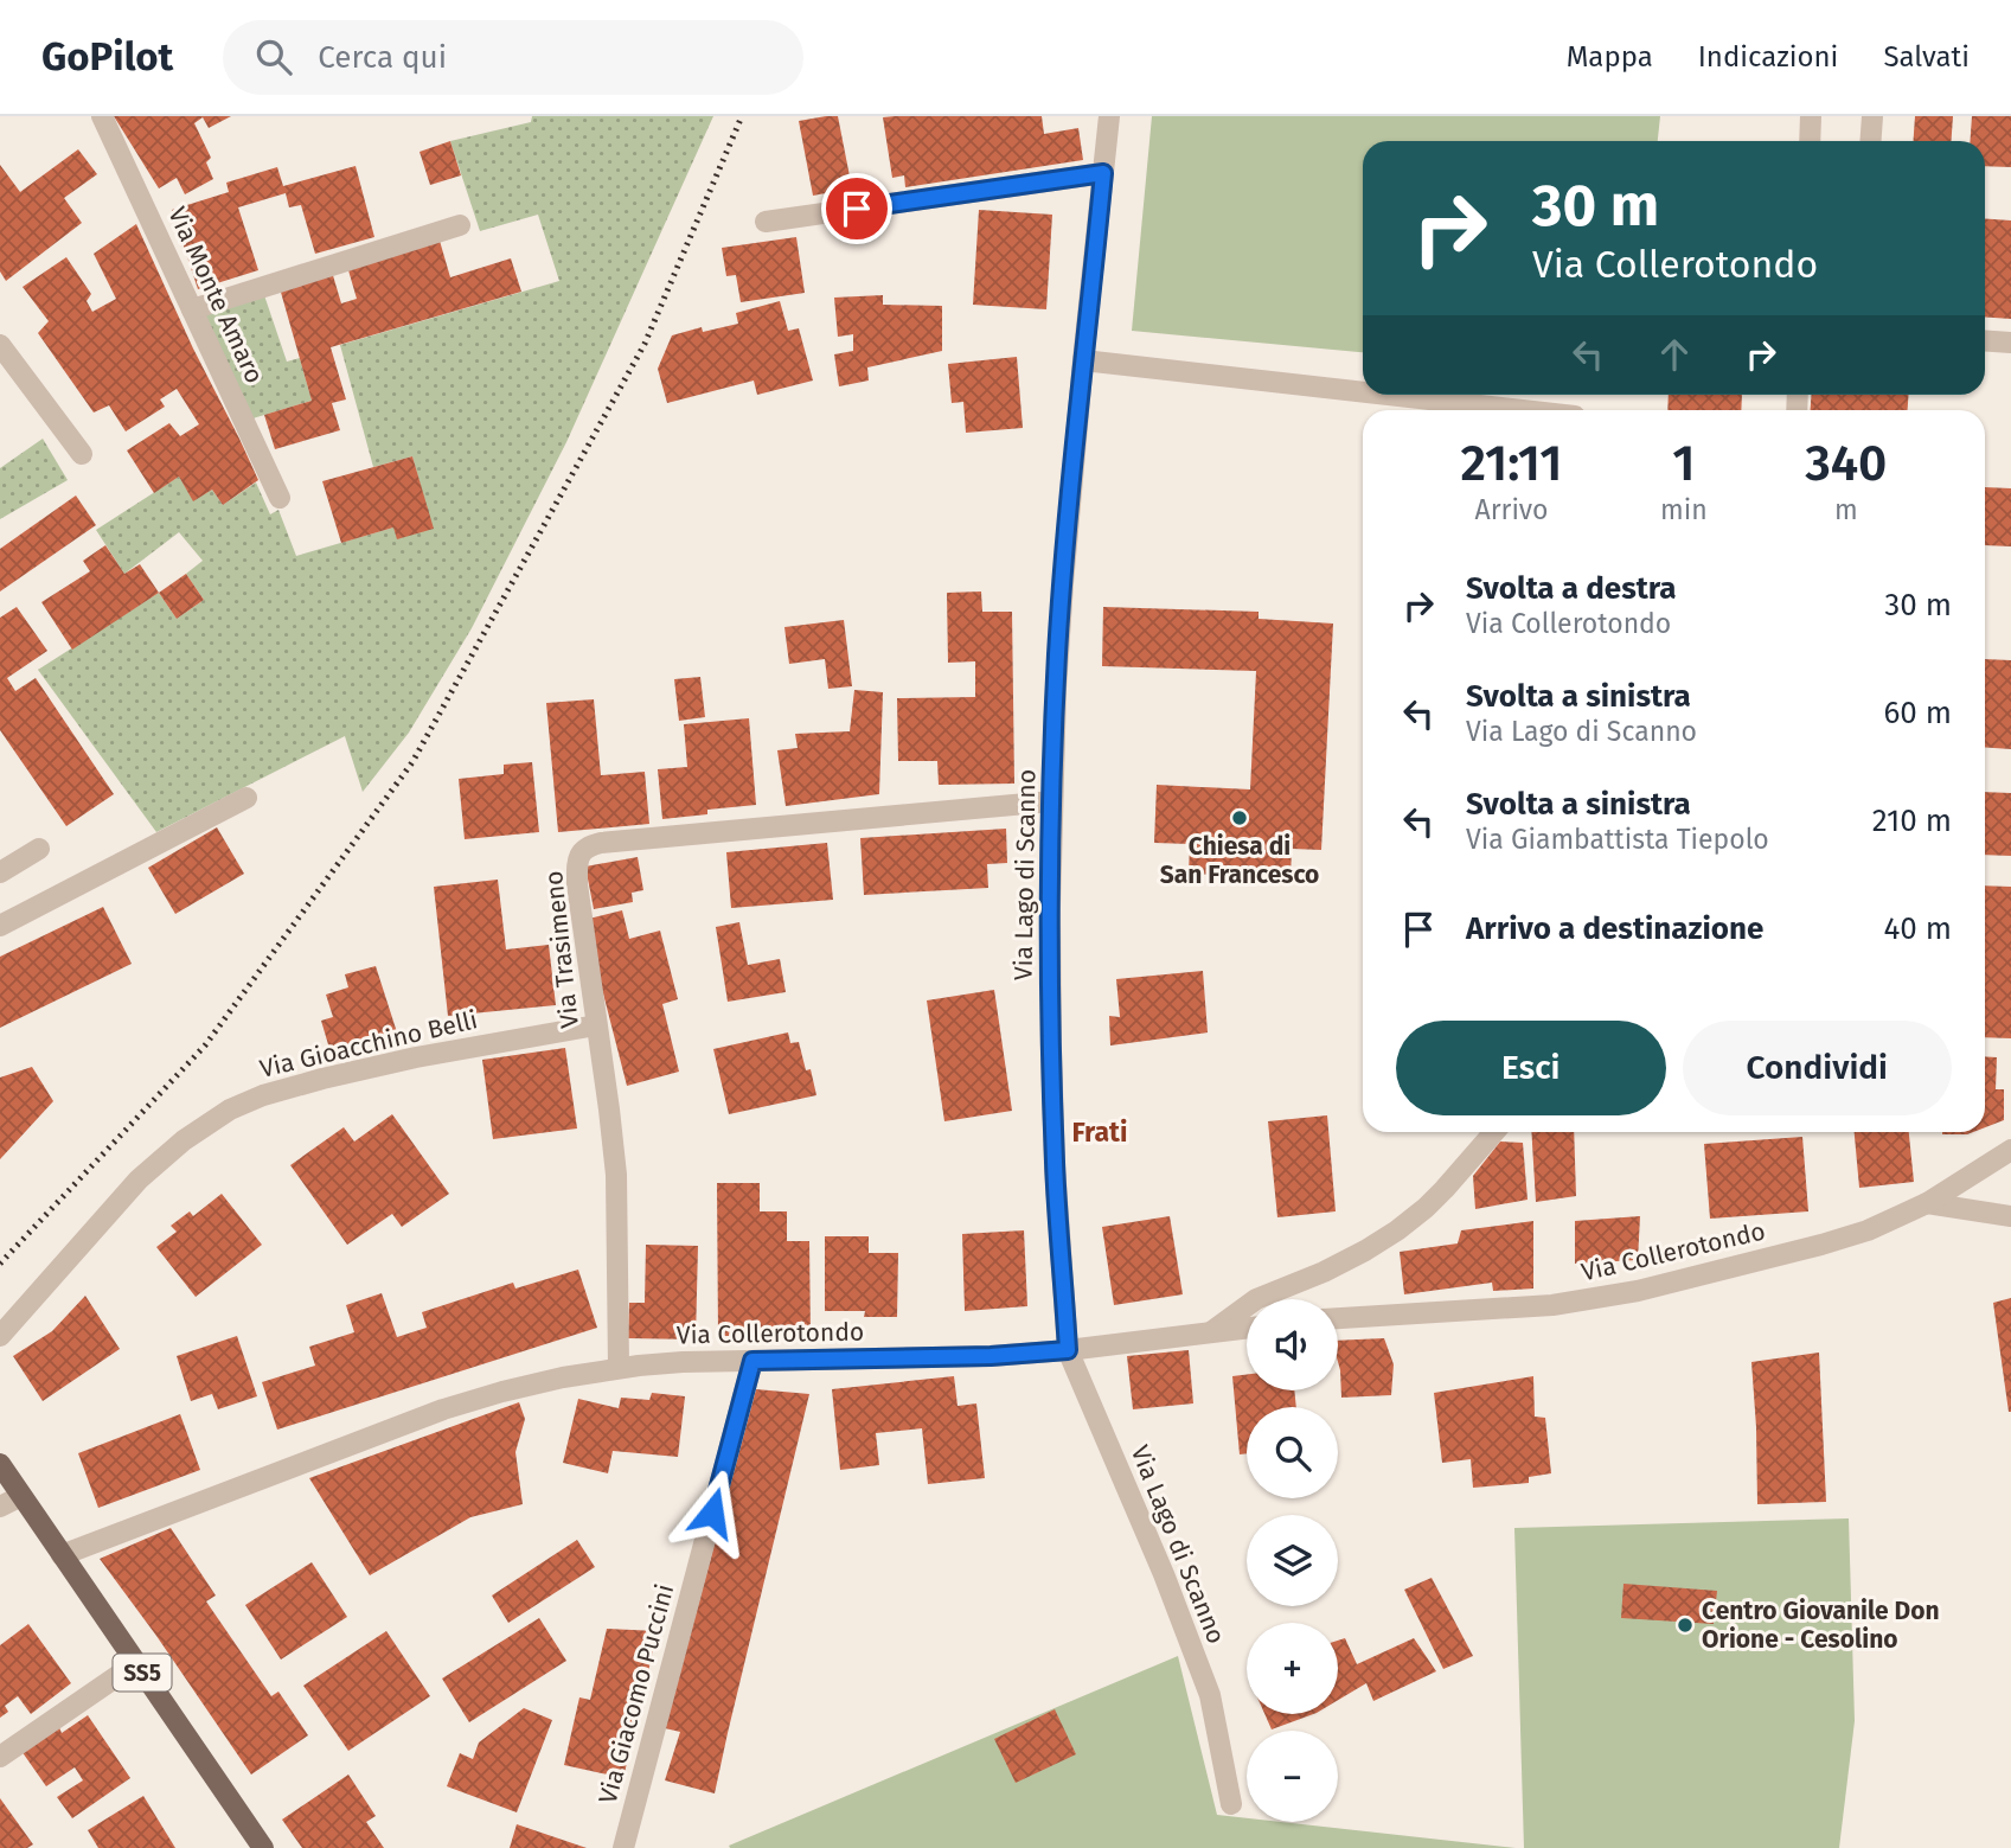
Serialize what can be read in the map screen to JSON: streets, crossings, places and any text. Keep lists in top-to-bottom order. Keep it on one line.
{"streets":{"main road":["SS5"],"street":["Via Monte Amaro","Via Lago di Scanno","Via Trasimeno","Via Gioacchino Belli","Via Collerotondo","Via Giacomo Puccini"]},"crossings":[["Via Lago di Scanno","Via Trasimeno"],["Via Lago di Scanno","Via Collerotondo"],["Via Trasimeno","Via Gioacchino Belli"],["Via Trasimeno","Via Collerotondo"],["Via Collerotondo","SS5"],["Via Collerotondo","Via Giacomo Puccini"]],"districts":["Frati"],"places":["Chiesa di San Francesco","Centro Giovanile Don Orione - Cesolino"],"page":{"header":"GoPilot","search":"Cerca qui","nav":["Mappa","Indicazioni","Salvati"],"turn":["30 m","Via Collerotondo"],"eta":["21:11","Arrivo","1","min","340","m"],"list":[{"name":"Svolta a destra","note":"Via Collerotondo","value":"30 m"},{"name":"Svolta a sinistra","note":"Via Lago di Scanno","value":"60 m"},{"name":"Svolta a sinistra","note":"Via Giambattista Tiepolo","value":"210 m"},{"name":"Arrivo a destinazione","value":"40 m"}],"buttons":["Esci","Condividi"],"map_buttons":["+","−"]}}
